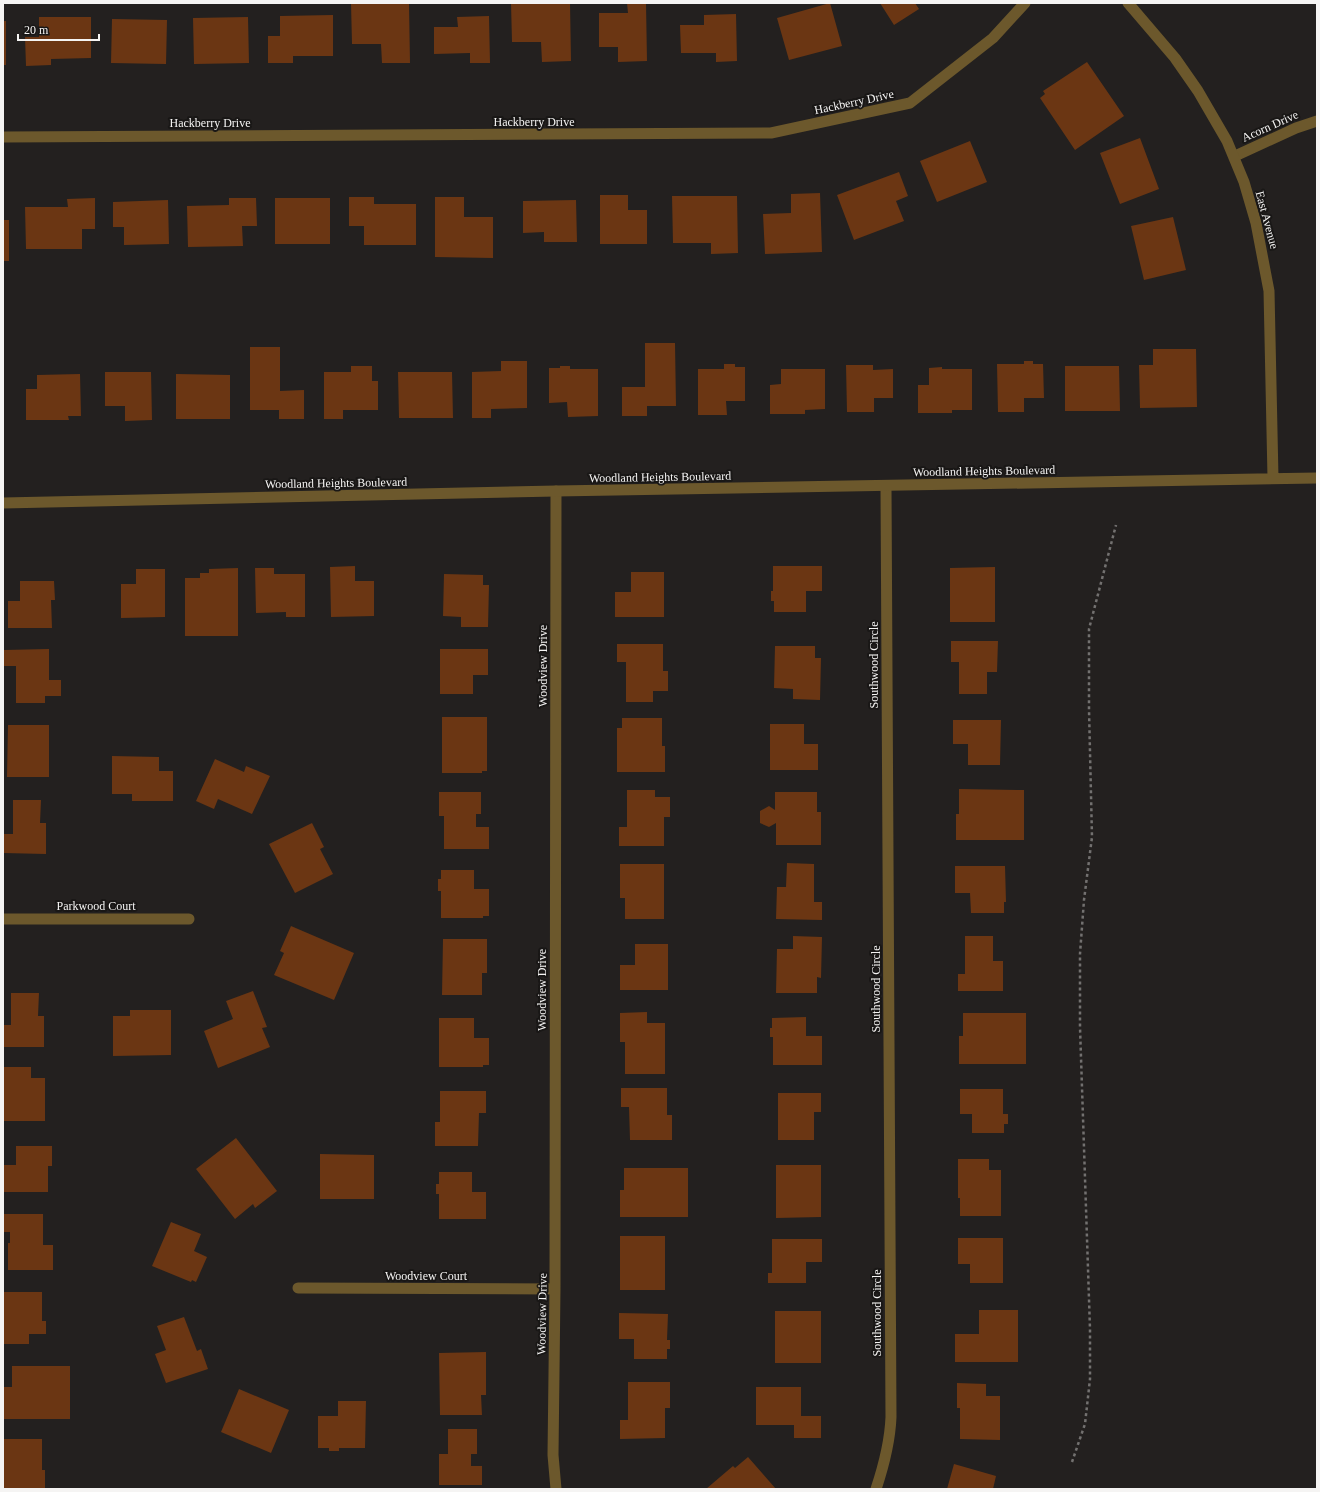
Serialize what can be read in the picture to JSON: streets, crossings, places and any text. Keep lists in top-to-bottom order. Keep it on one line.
{"streets":{"street":["Hackberry Drive","Acorn Drive","East Avenue","Woodland Heights Boulevard","Southwood Circle","Woodview Drive","Parkwood Court","Woodview Court"]},"crossings":[["Acorn Drive","East Avenue"],["East Avenue","Woodland Heights Boulevard"],["Woodland Heights Boulevard","Southwood Circle"],["Woodland Heights Boulevard","Woodview Drive"],["Woodview Drive","Woodview Court"]],"scale_bar":"20 m"}
